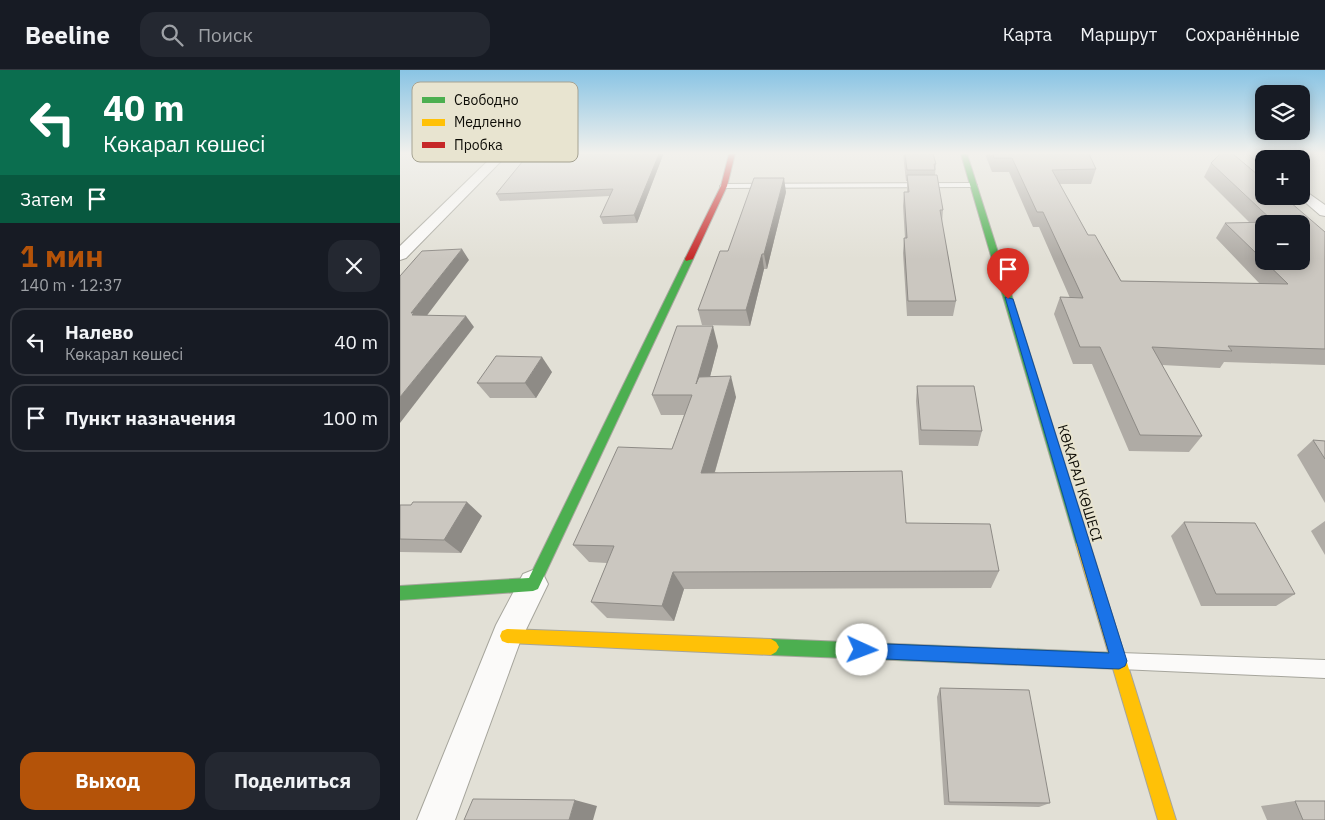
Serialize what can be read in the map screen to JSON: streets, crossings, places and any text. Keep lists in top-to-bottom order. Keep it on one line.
{"streets":{"street":["КӨКАРАЛ КӨШЕСІ"]},"legend":["Свободно","Медленно","Пробка"],"page":{"header":"Beeline","search":"Поиск","nav":["Карта","Маршрут","Сохранённые"],"turn":["40 m","Көкарал көшесі"],"map_buttons":["+","−"],"then":"Затем","heading":["1 мин","140 m · 12:37"],"list":[{"name":"Налево","note":"Көкарал көшесі","value":"40 m"},{"name":"Пункт назначения","value":"100 m"}],"buttons":["Выход","Поделиться"]}}
